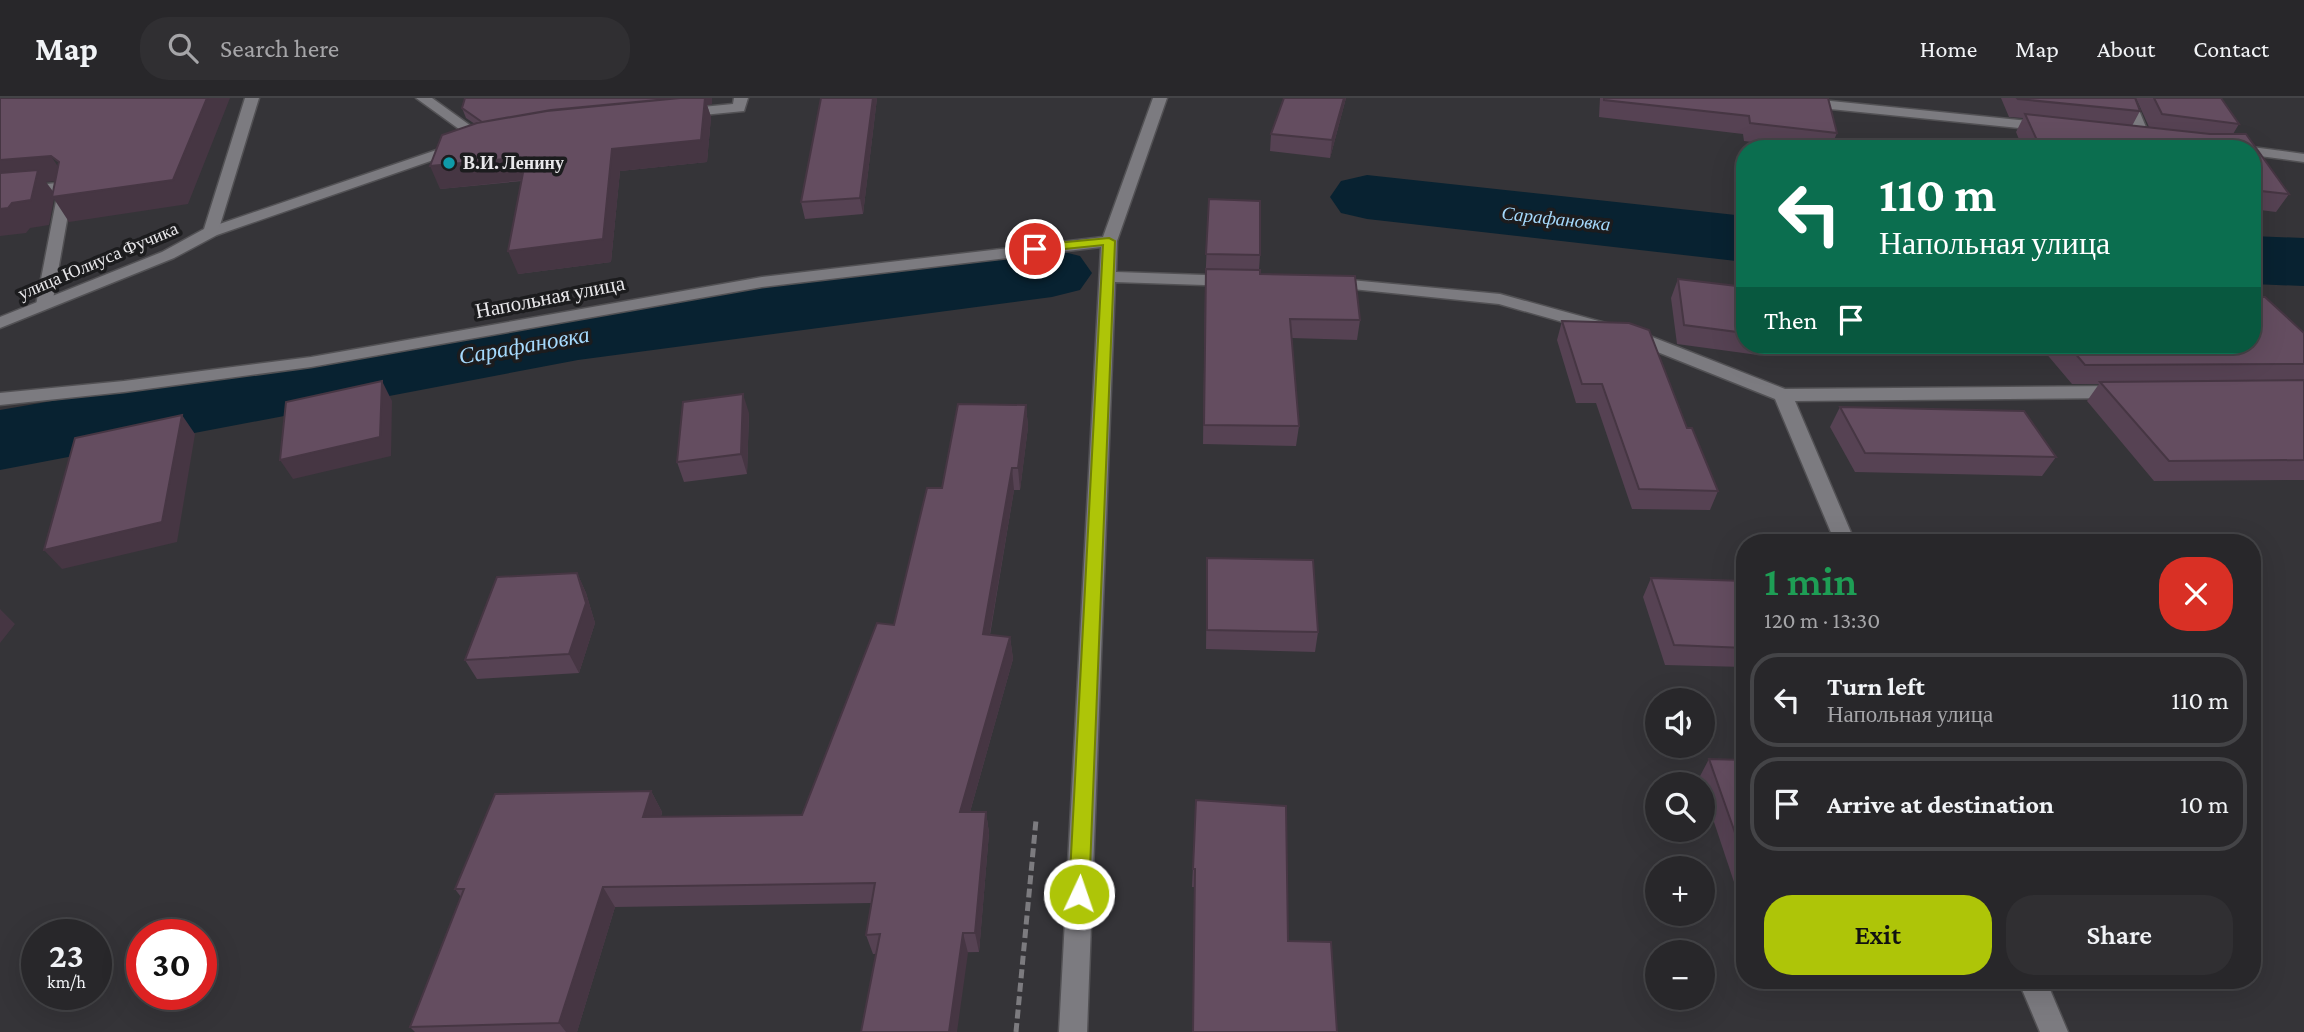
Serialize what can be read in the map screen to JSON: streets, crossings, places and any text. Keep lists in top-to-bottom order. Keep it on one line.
{"streets":{"street":["улица Юлиуса Фучика","Напольная улица"]},"water":["Сарафановка"],"places":["В.И. Ленину"],"page":{"header":"Map","search":"Search here","nav":["Home","Map","About","Contact"],"turn":["110 m","Напольная улица"],"then":"Then","heading":["1 min","120 m · 13:30"],"list":[{"name":"Turn left","note":"Напольная улица","value":"110 m"},{"name":"Arrive at destination","value":"10 m"}],"map_buttons":["+","−"],"buttons":["Exit","Share"],"speed":"23 km/h","limit":"30"}}
